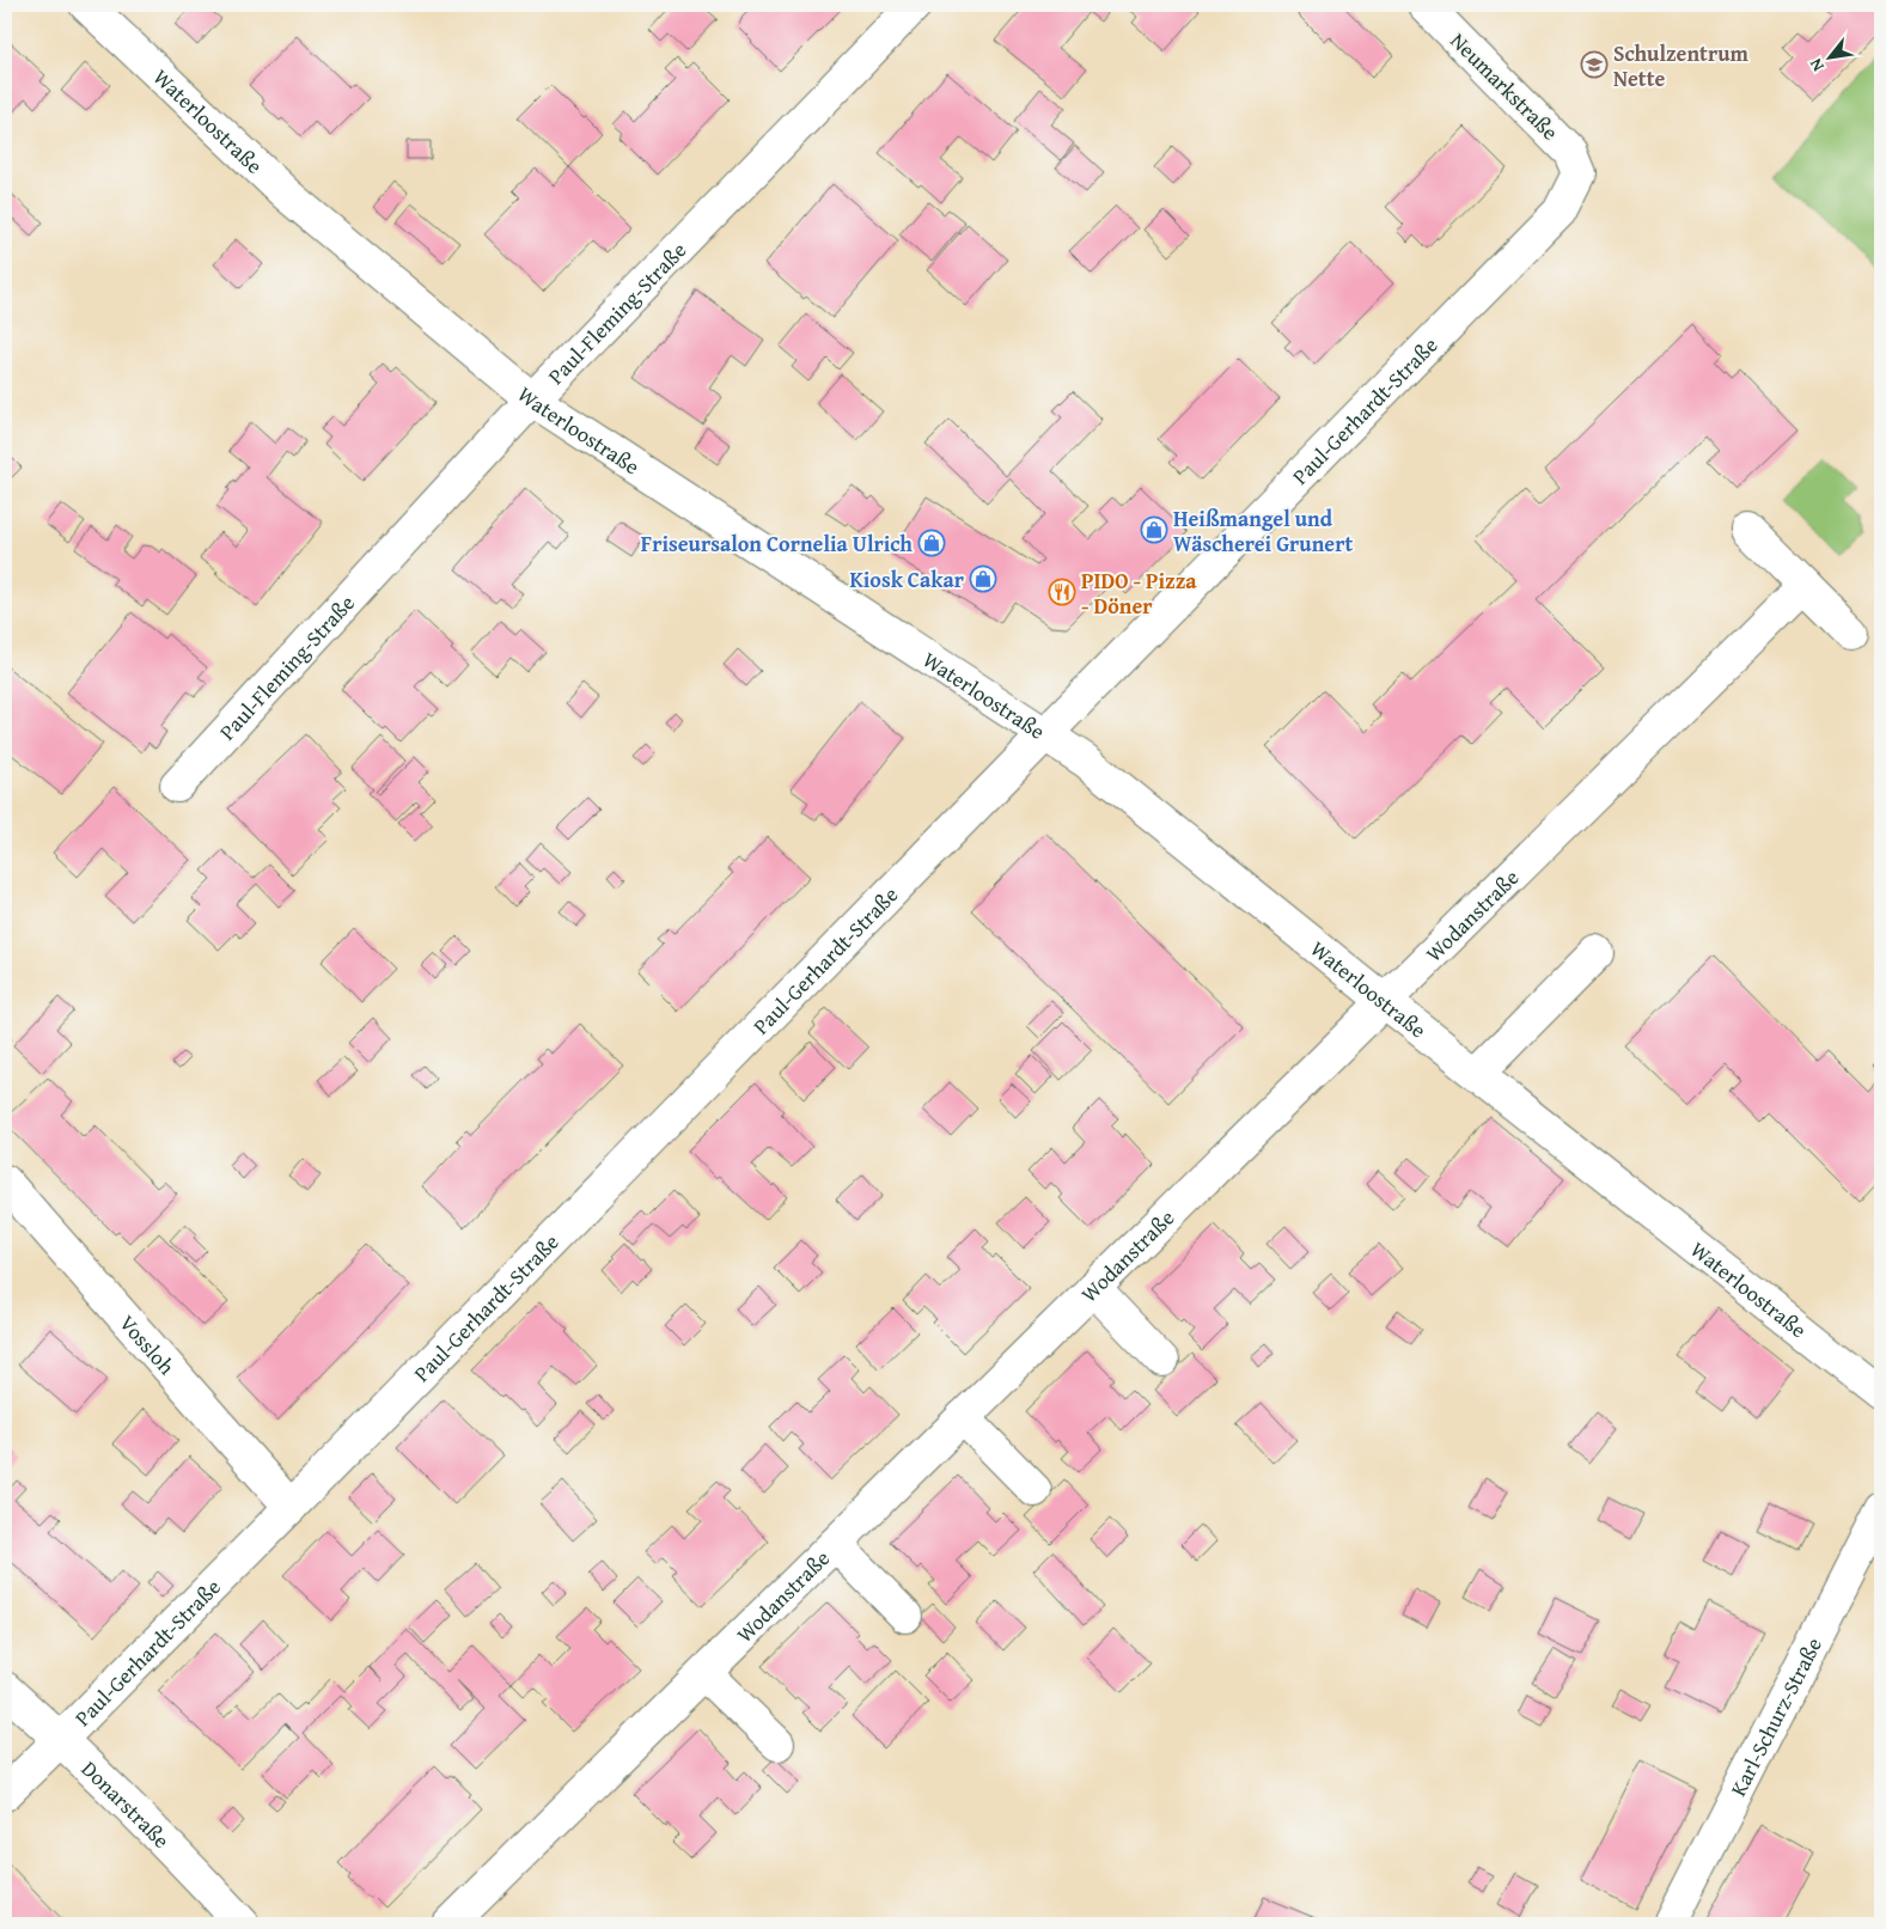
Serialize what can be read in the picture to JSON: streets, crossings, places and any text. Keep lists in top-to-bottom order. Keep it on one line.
{"streets":{"street":["Neumarkstraße","Waterloostraße","Paul-Fleming-Straße","Paul-Gerhardt-Straße","Wodanstraße","Vossloh","Karl-Schurz-Straße","Donarstraße"]},"crossings":[["Neumarkstraße","Paul-Gerhardt-Straße"],["Waterloostraße","Paul-Fleming-Straße"],["Waterloostraße","Paul-Gerhardt-Straße"],["Waterloostraße","Wodanstraße"],["Paul-Gerhardt-Straße","Vossloh"],["Paul-Gerhardt-Straße","Donarstraße"]],"places":{"school or university":["Schulzentrum Nette"],"shop":["Heißmangel und Wäscherei Grunert","Friseursalon Cornelia Ulrich","Kiosk Cakar"],"restaurant":["PIDO - Pizza - Döner"]},"north":"bottom left"}
